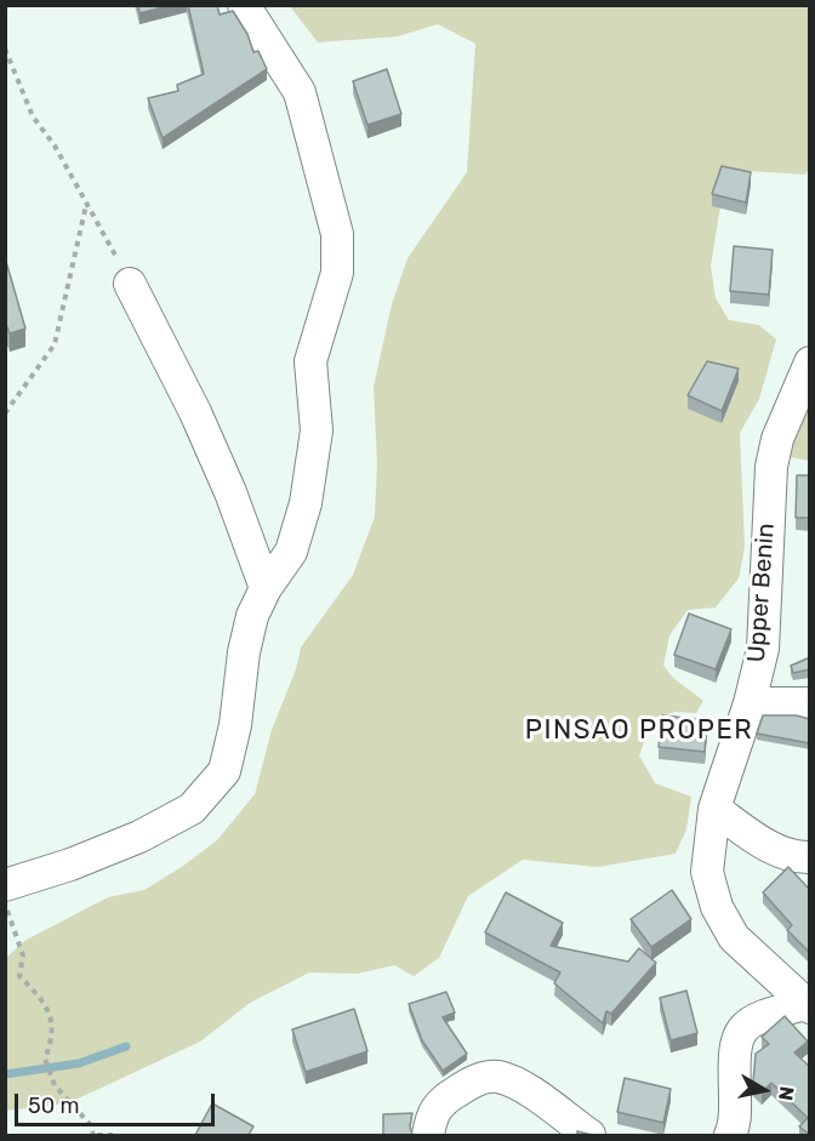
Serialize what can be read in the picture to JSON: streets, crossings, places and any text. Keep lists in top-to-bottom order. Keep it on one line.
{"streets":{"street":["Upper Benin"]},"districts":["PINSAO PROPER"],"scale_bar":"50 m","north":"right"}
